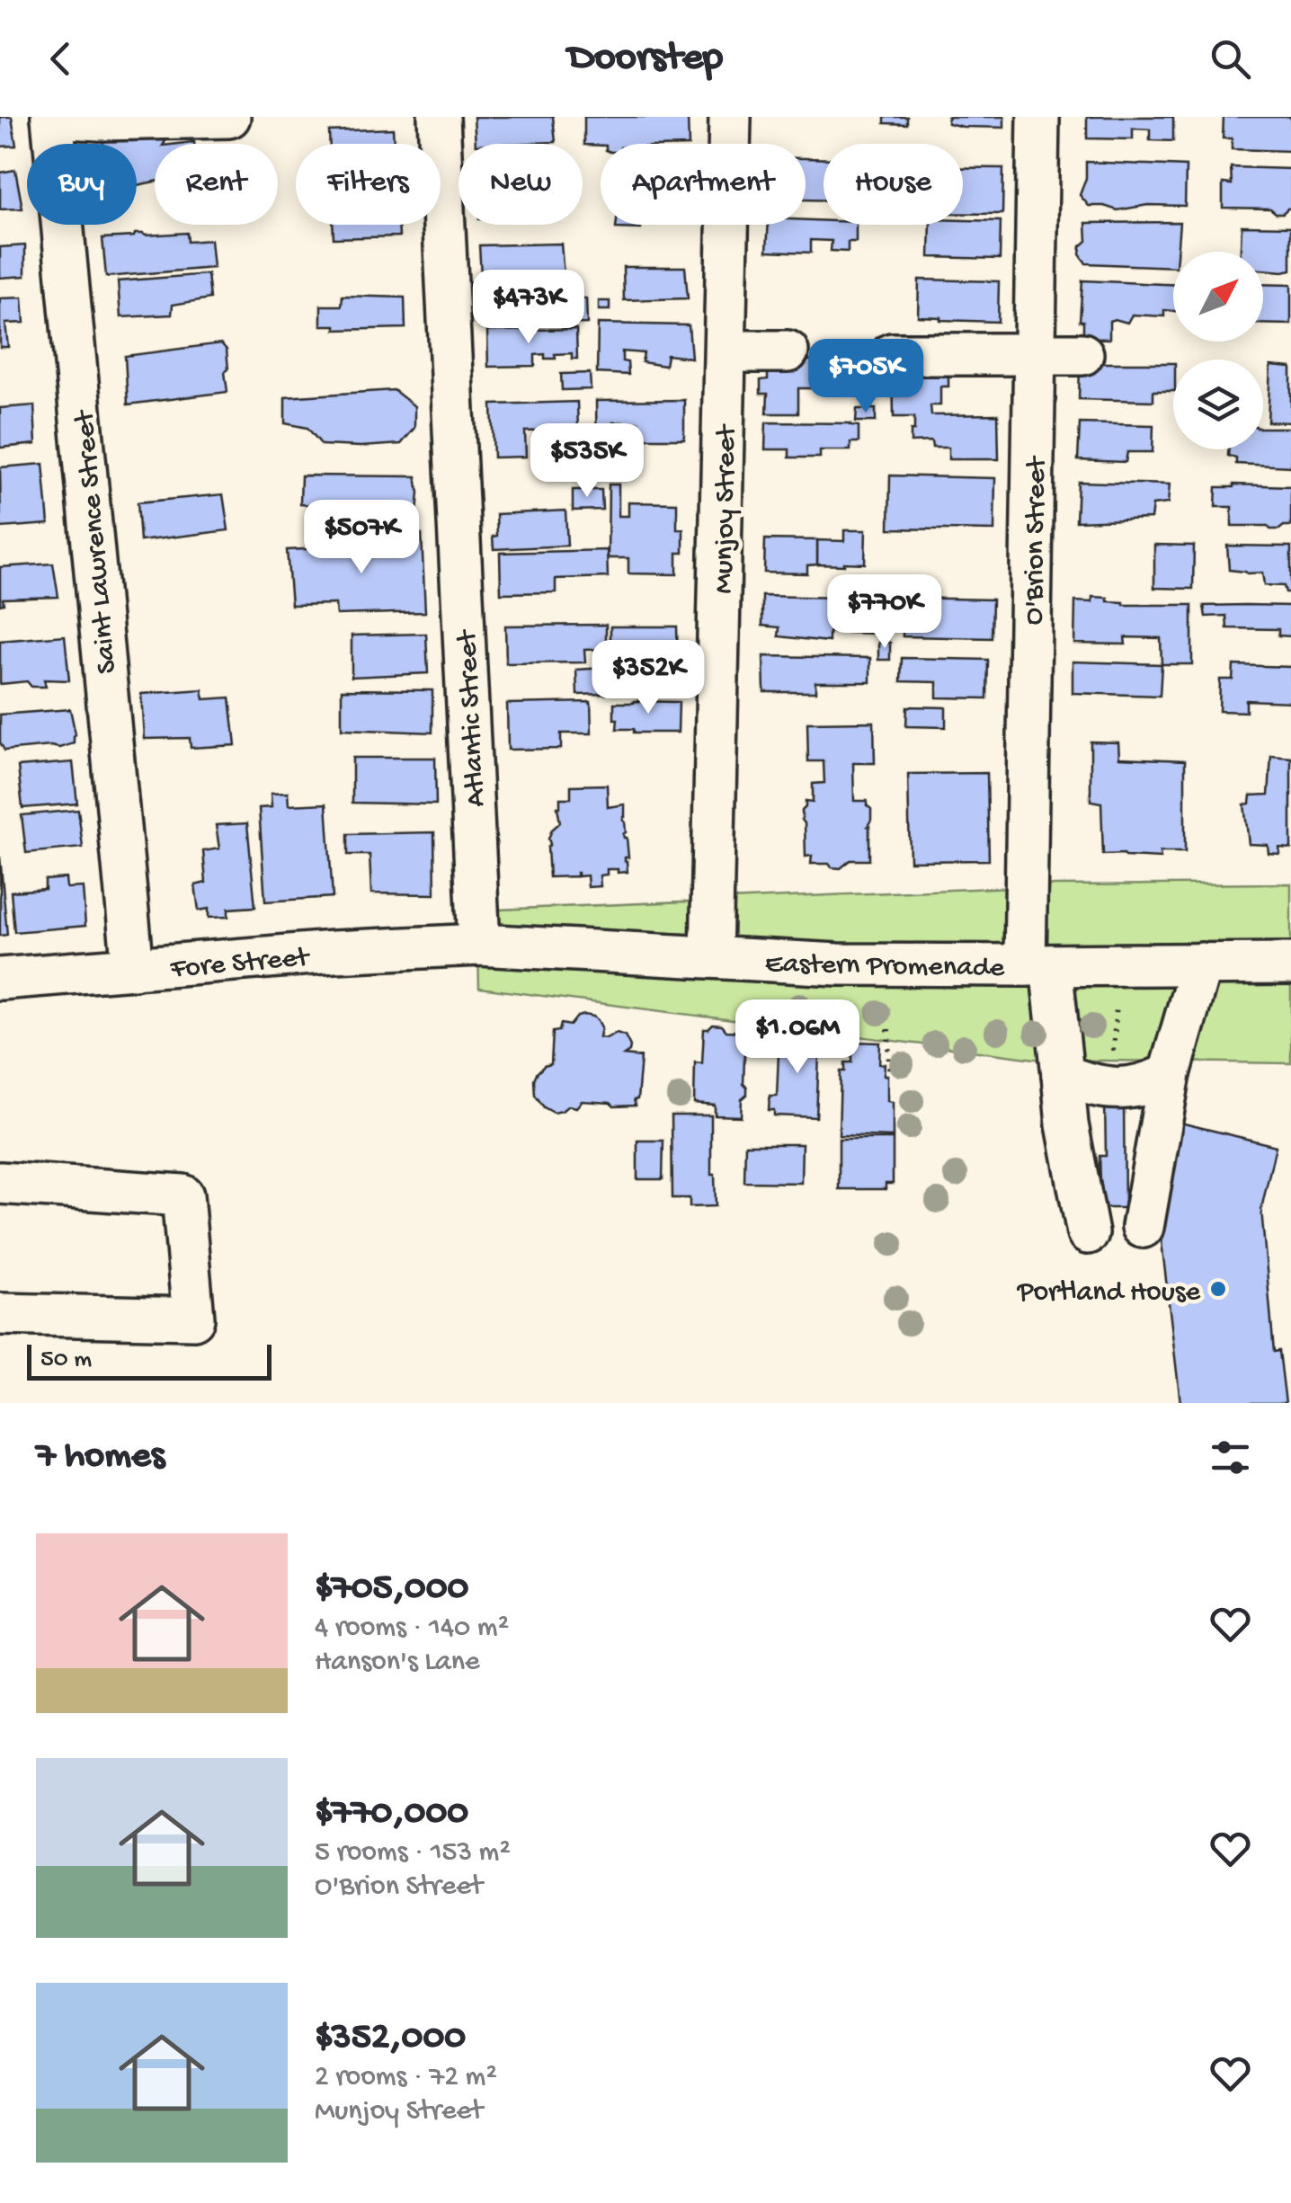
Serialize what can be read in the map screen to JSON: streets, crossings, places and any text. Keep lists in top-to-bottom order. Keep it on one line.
{"streets":{"street":["Munjoy Street","O'Brion Street","Saint Lawrence Street","Atlantic Street","Fore Street","Eastern Promenade"]},"crossings":[["Munjoy Street","Eastern Promenade"],["O'Brion Street","Eastern Promenade"],["Saint Lawrence Street","Fore Street"],["Atlantic Street","Fore Street"],["Atlantic Street","Eastern Promenade"],["Fore Street","Eastern Promenade"]],"places":["Portland House"],"scale_bar":"50 m","north":"top right","page":{"header":"Doorstep","chip":["Buy","Rent","Filters","New","Apartment","House"],"price":["$473K","$705K","$535K","$507K","$770K","$352K","$1.06M"],"scale":"50 m","heading":"7 homes","list":[{"name":"$705,000","note":"4 rooms · 140 m² · Hanson's Lane"},{"name":"$770,000","note":"5 rooms · 153 m² · O'Brion Street"},{"name":"$352,000","note":"2 rooms · 72 m² · Munjoy Street"}]}}
